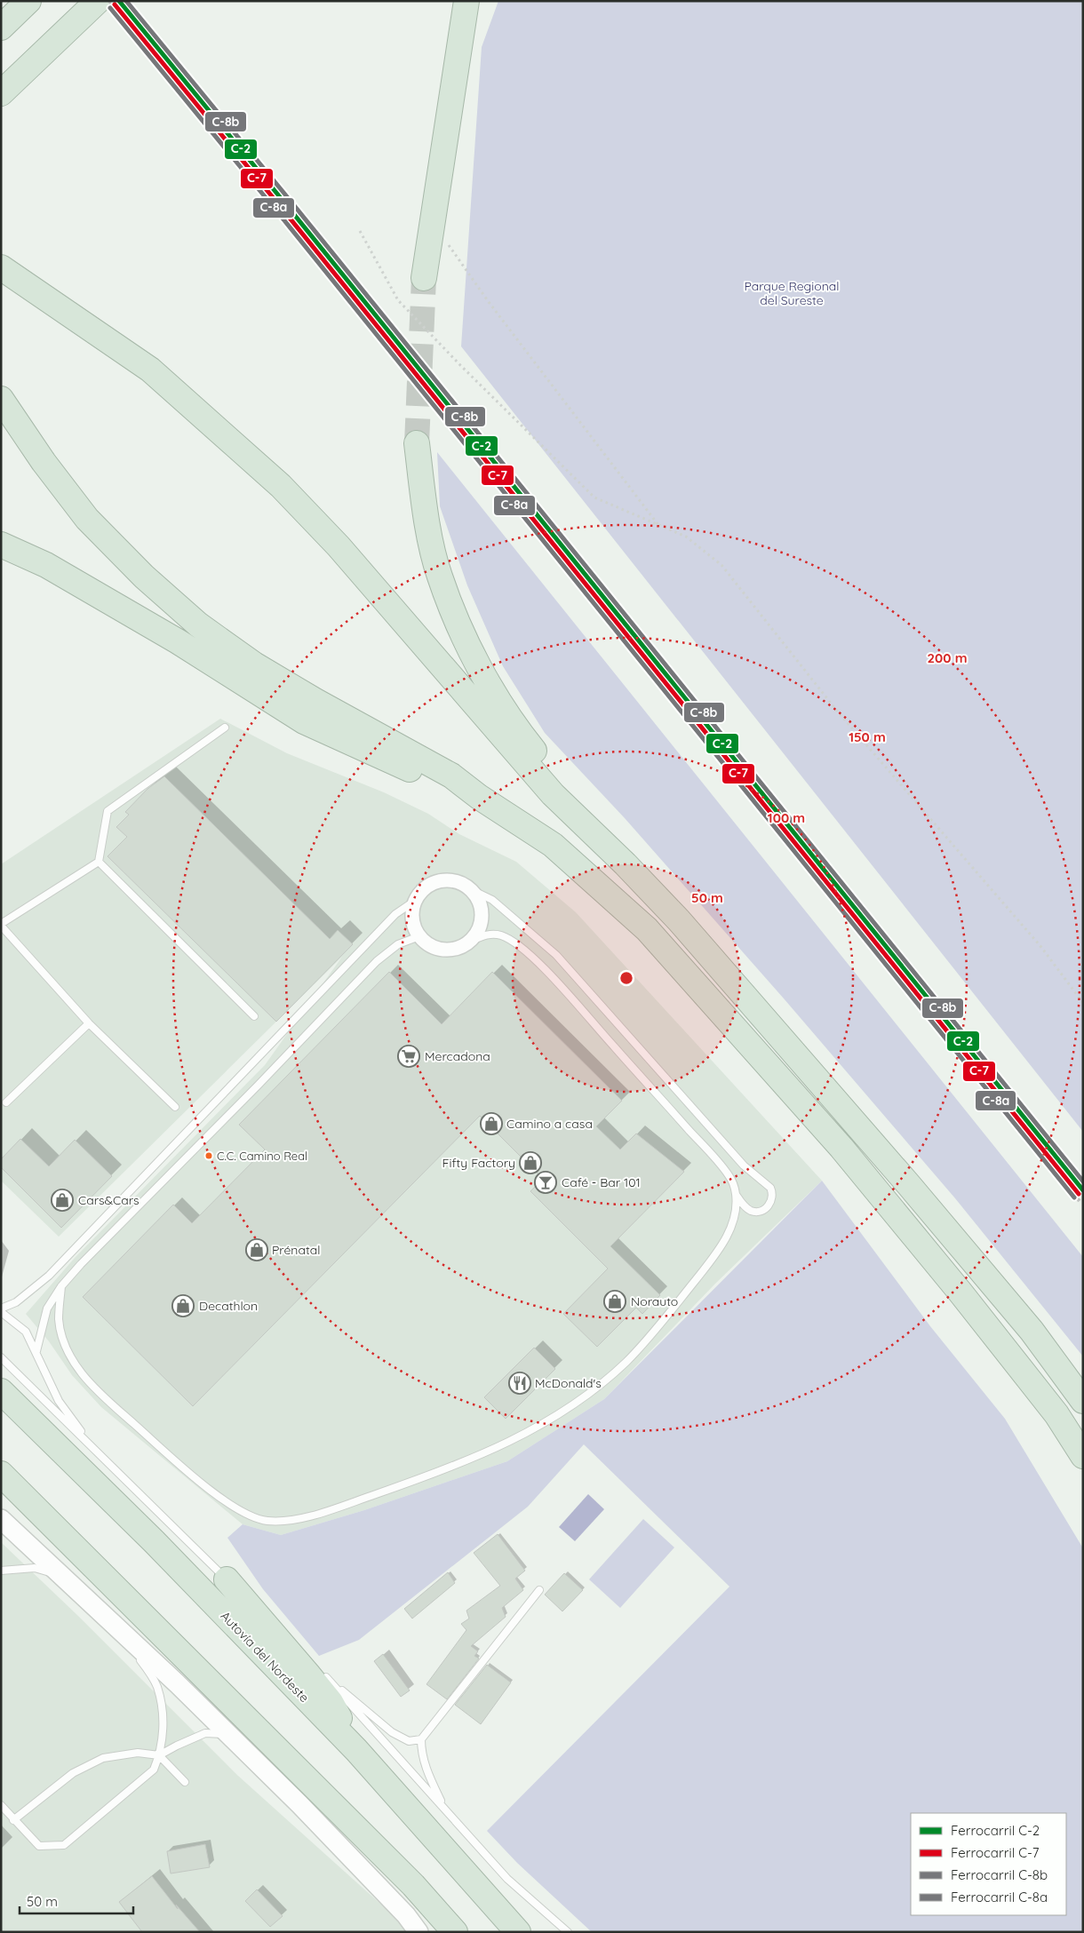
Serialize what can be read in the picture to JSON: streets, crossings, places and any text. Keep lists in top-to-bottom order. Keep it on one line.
{"streets":{"highway":["Autovía del Nordeste"]},"parks":["Parque Regional del Sureste"],"places":{"supermarket":["Mercadona"],"shop":["Camino a casa","Fifty Factory","Cars&Cars","Prénatal","Norauto","Decathlon"],"other":["C.C. Camino Real"],"bar":["Café - Bar 101"],"restaurant":["McDonald's"]},"lines":["rail line C-2","rail line C-8b","rail line C-7","rail line C-8a"],"legend":["Ferrocarril C-2","Ferrocarril C-7","Ferrocarril C-8b","Ferrocarril C-8a"],"scale_bar":"50 m","rings":["200 m","150 m","100 m","50 m"]}
